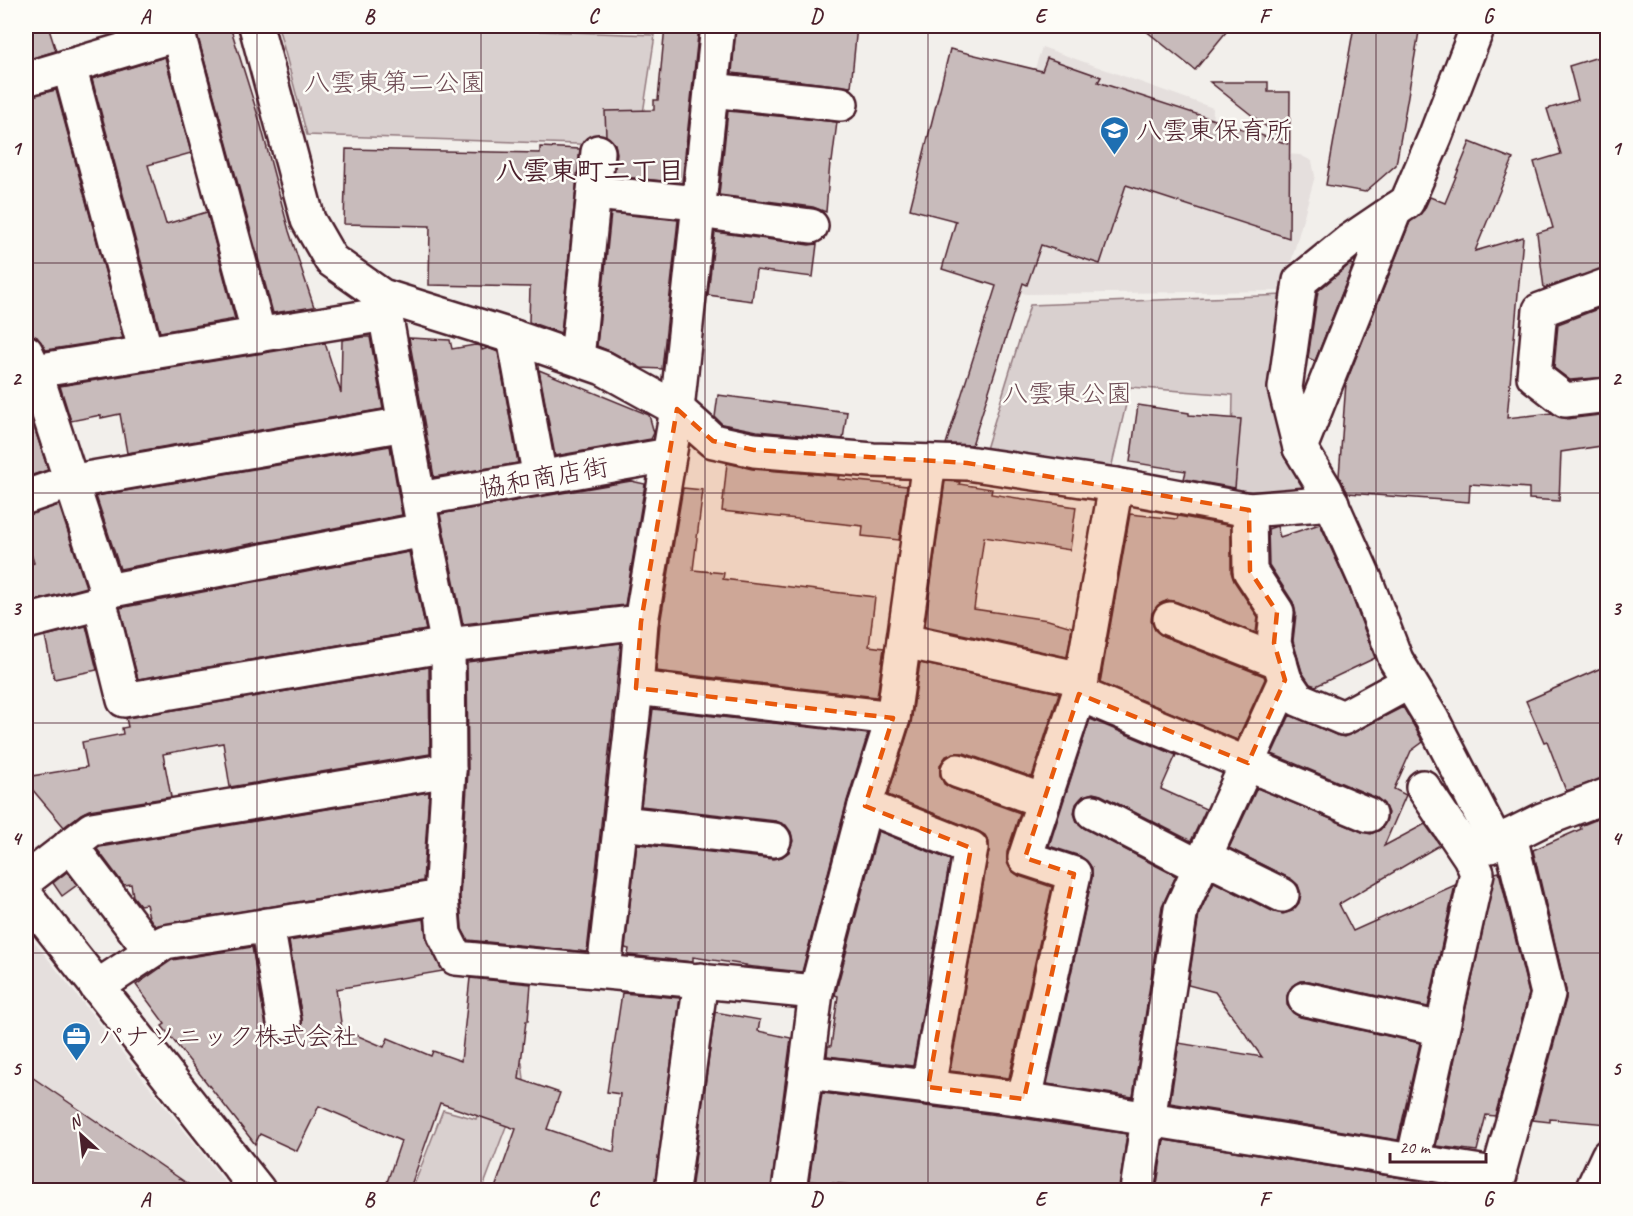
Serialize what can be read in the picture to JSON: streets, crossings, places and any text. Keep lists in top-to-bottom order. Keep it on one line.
{"streets":{"street":["協和商店街"]},"districts":["八雲東町二丁目"],"parks":["八雲東第二公園","八雲東公園"],"places":{"school or university":["八雲東保育所"],"office":["パナソニック株式会社"]},"scale_bar":"20 m","north":"top left","grid":{"columns":["A","B","C","D","E","F","G"],"rows":["1","2","3","4","5"]}}
